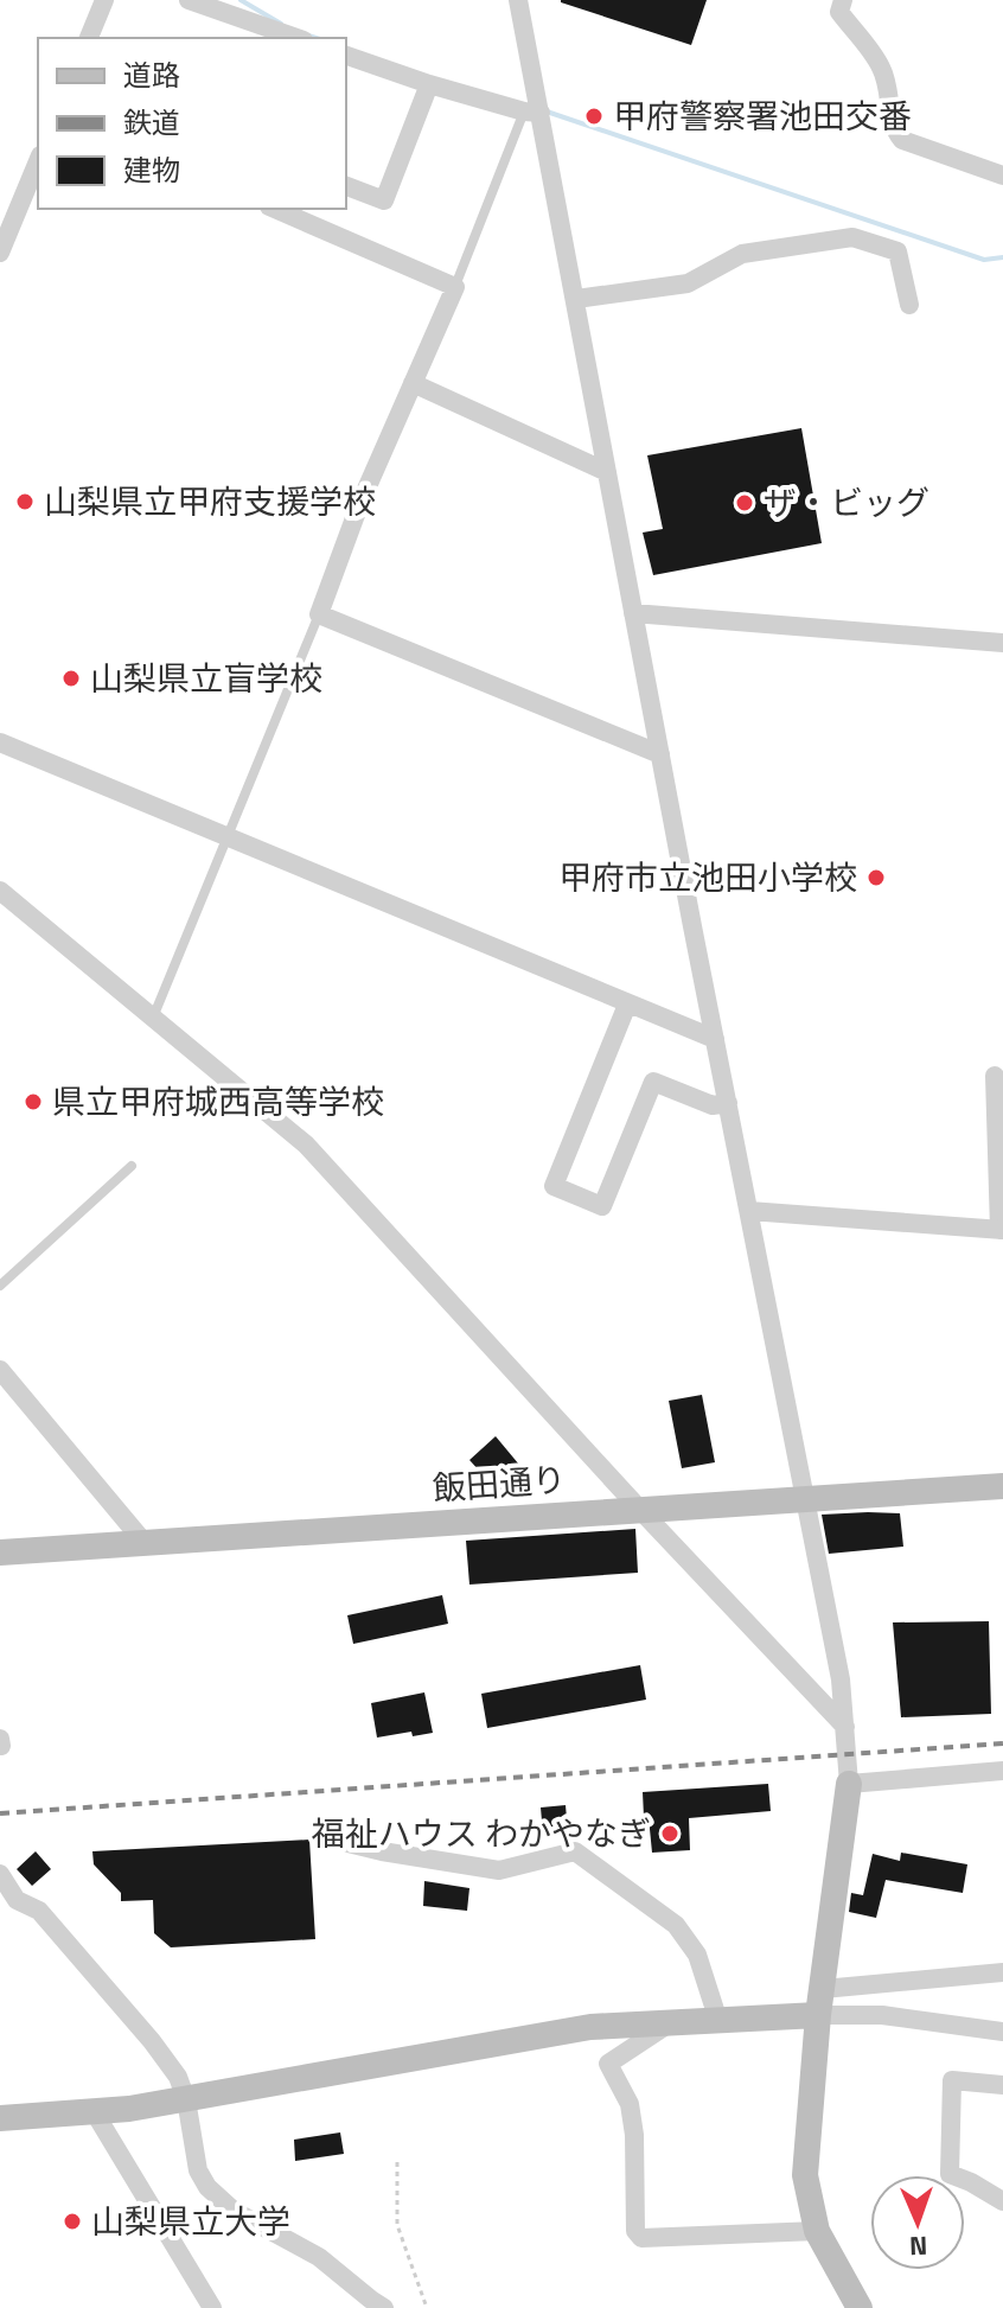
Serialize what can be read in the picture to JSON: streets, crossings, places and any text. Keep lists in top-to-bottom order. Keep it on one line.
{"streets":{"street":["飯田通り"]},"places":["甲府警察署池田交番","山梨県立甲府支援学校","ザ・ビッグ","山梨県立盲学校","甲府市立池田小学校","県立甲府城西高等学校","福祉ハウス わかやなぎ","山梨県立大学"],"legend":["道路","鉄道","建物"],"north":"bottom"}
